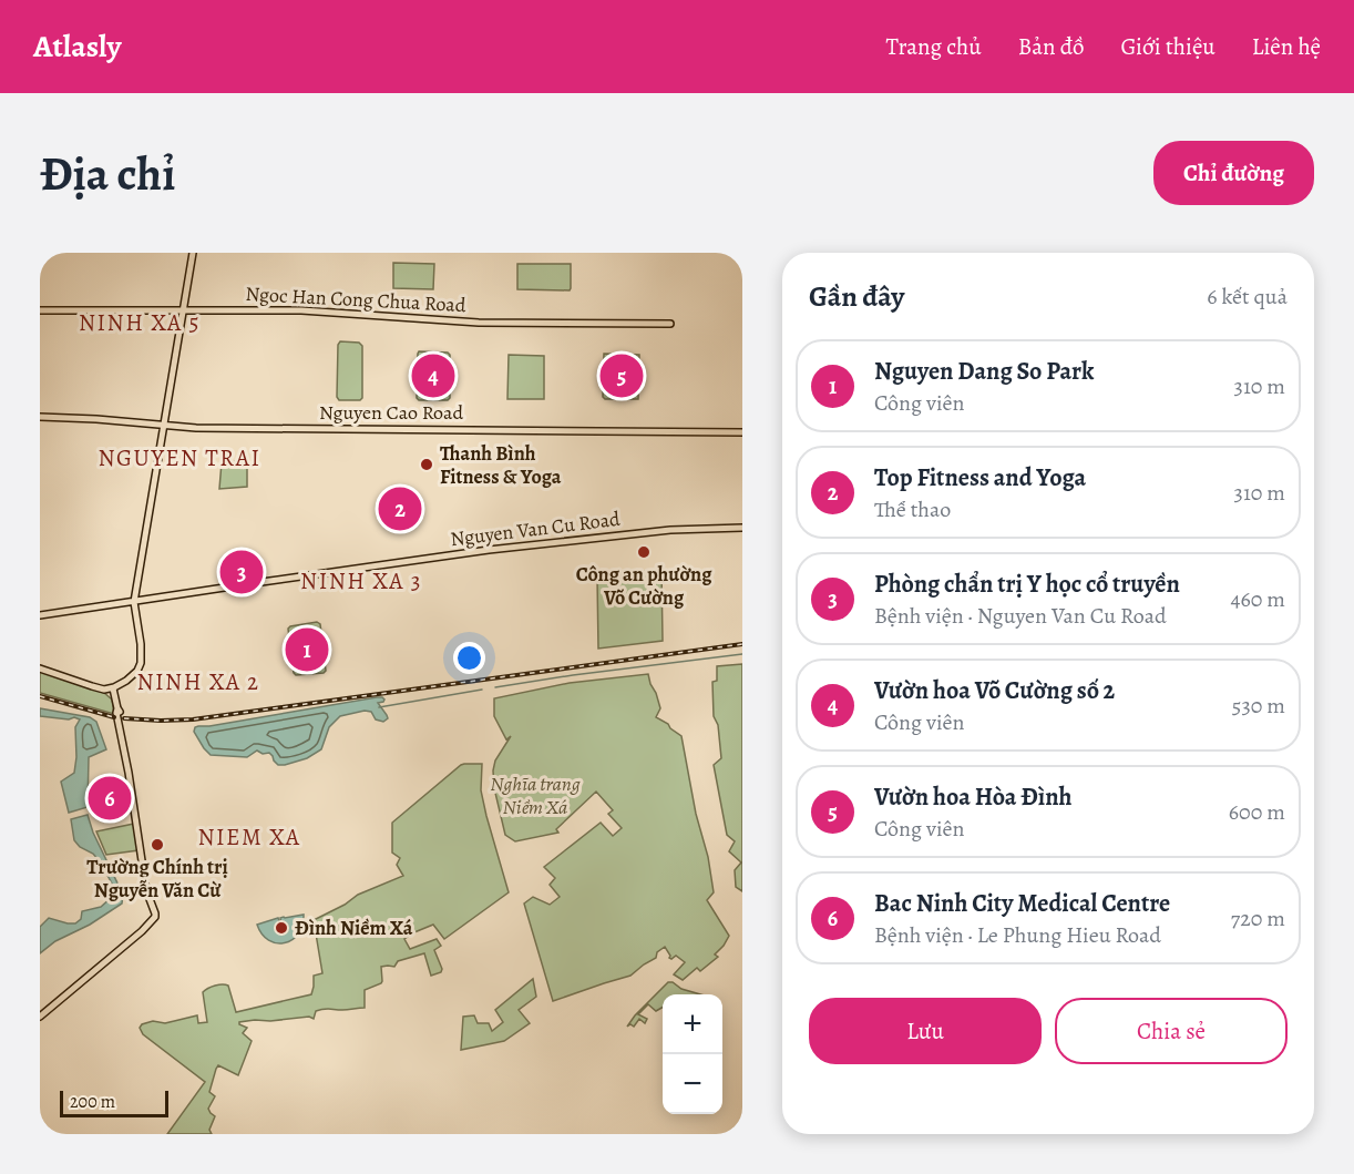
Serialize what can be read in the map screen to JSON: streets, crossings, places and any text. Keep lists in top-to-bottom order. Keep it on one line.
{"streets":{"main road":["Ngoc Han Cong Chua Road","Nguyen Cao Road","Nguyen Van Cu Road"]},"districts":["NINH XA 5","NGUYEN TRAI","NINH XA 3","NINH XA 2","NIEM XA"],"parks":["Nghĩa trang Niềm Xá"],"places":["Thanh Bình Fitness & Yoga","Công an phường Võ Cường","Trường Chính trị Nguyễn Văn Cừ","Đình Niềm Xá"],"scale_bar":"200 m","page":{"header":"Atlasly","nav":["Trang chủ","Bản đồ","Giới thiệu","Liên hệ"],"buttons":["Chỉ đường",["Lưu","Chia sẻ"]],"title":"Địa chỉ","heading":["Gần đây","6 kết quả"],"list":[{"mark":"1","name":"Nguyen Dang So Park","note":"Công viên","value":"310 m"},{"mark":"2","name":"Top Fitness and Yoga","note":"Thể thao","value":"310 m"},{"mark":"3","name":"Phòng chẩn trị Y học cổ truyền","note":"Bệnh viện · Nguyen Van Cu Road","value":"460 m"},{"mark":"4","name":"Vườn hoa Võ Cường số 2","note":"Công viên","value":"530 m"},{"mark":"5","name":"Vườn hoa Hòa Đình","note":"Công viên","value":"600 m"},{"mark":"6","name":"Bac Ninh City Medical Centre","note":"Bệnh viện · Le Phung Hieu Road","value":"720 m"}],"pins":["4","5","2","3","1","6"],"map_buttons":["+","−"],"scale":"200 m"}}
